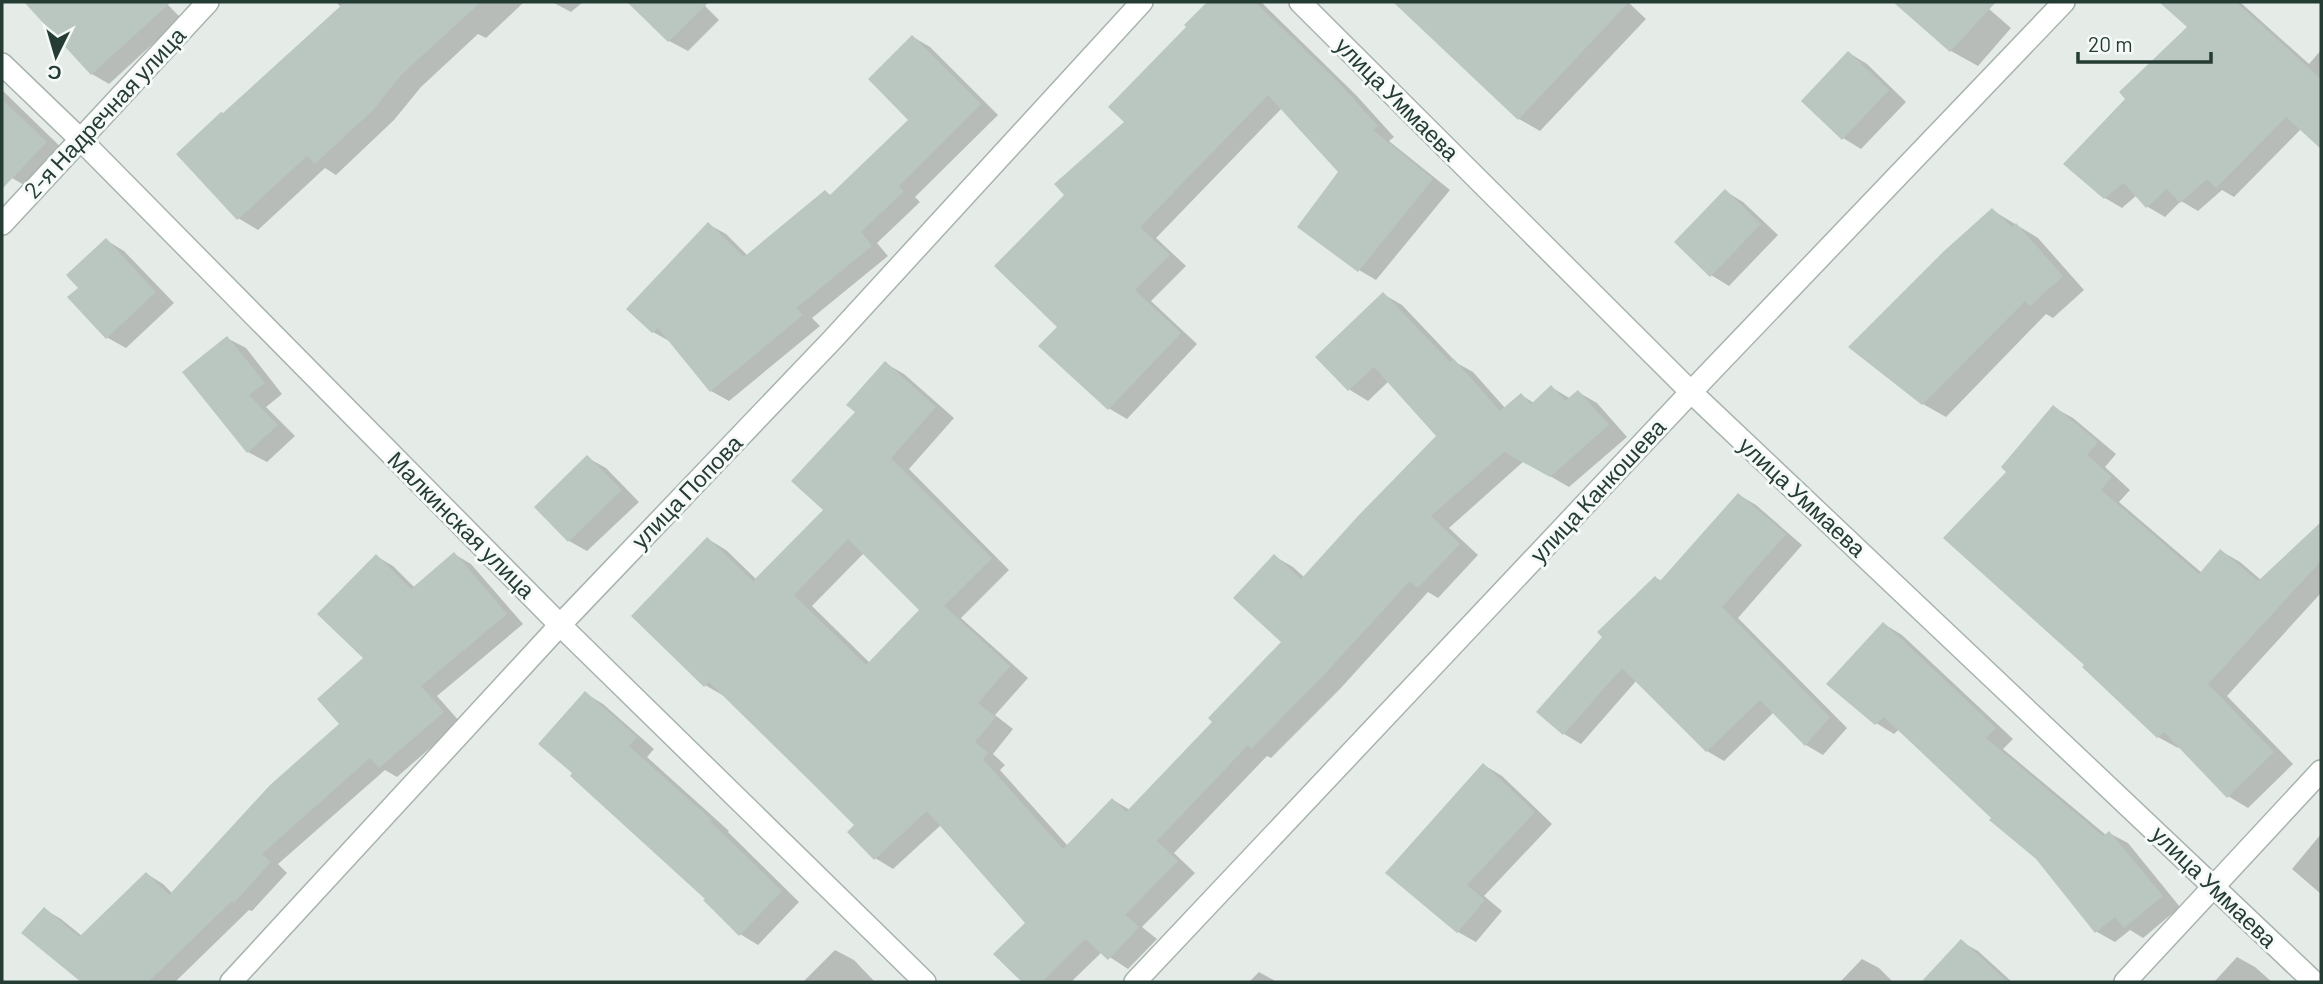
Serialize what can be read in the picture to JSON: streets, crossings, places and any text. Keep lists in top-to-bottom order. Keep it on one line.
{"streets":{"street":["улица Уммаева","2-я Надречная улица","улица Канкошева","улица Попова","Малкинская улица"]},"crossings":[["улица Уммаева","улица Канкошева"],["2-я Надречная улица","Малкинская улица"],["улица Попова","Малкинская улица"]],"scale_bar":"20 m","north":"bottom"}
